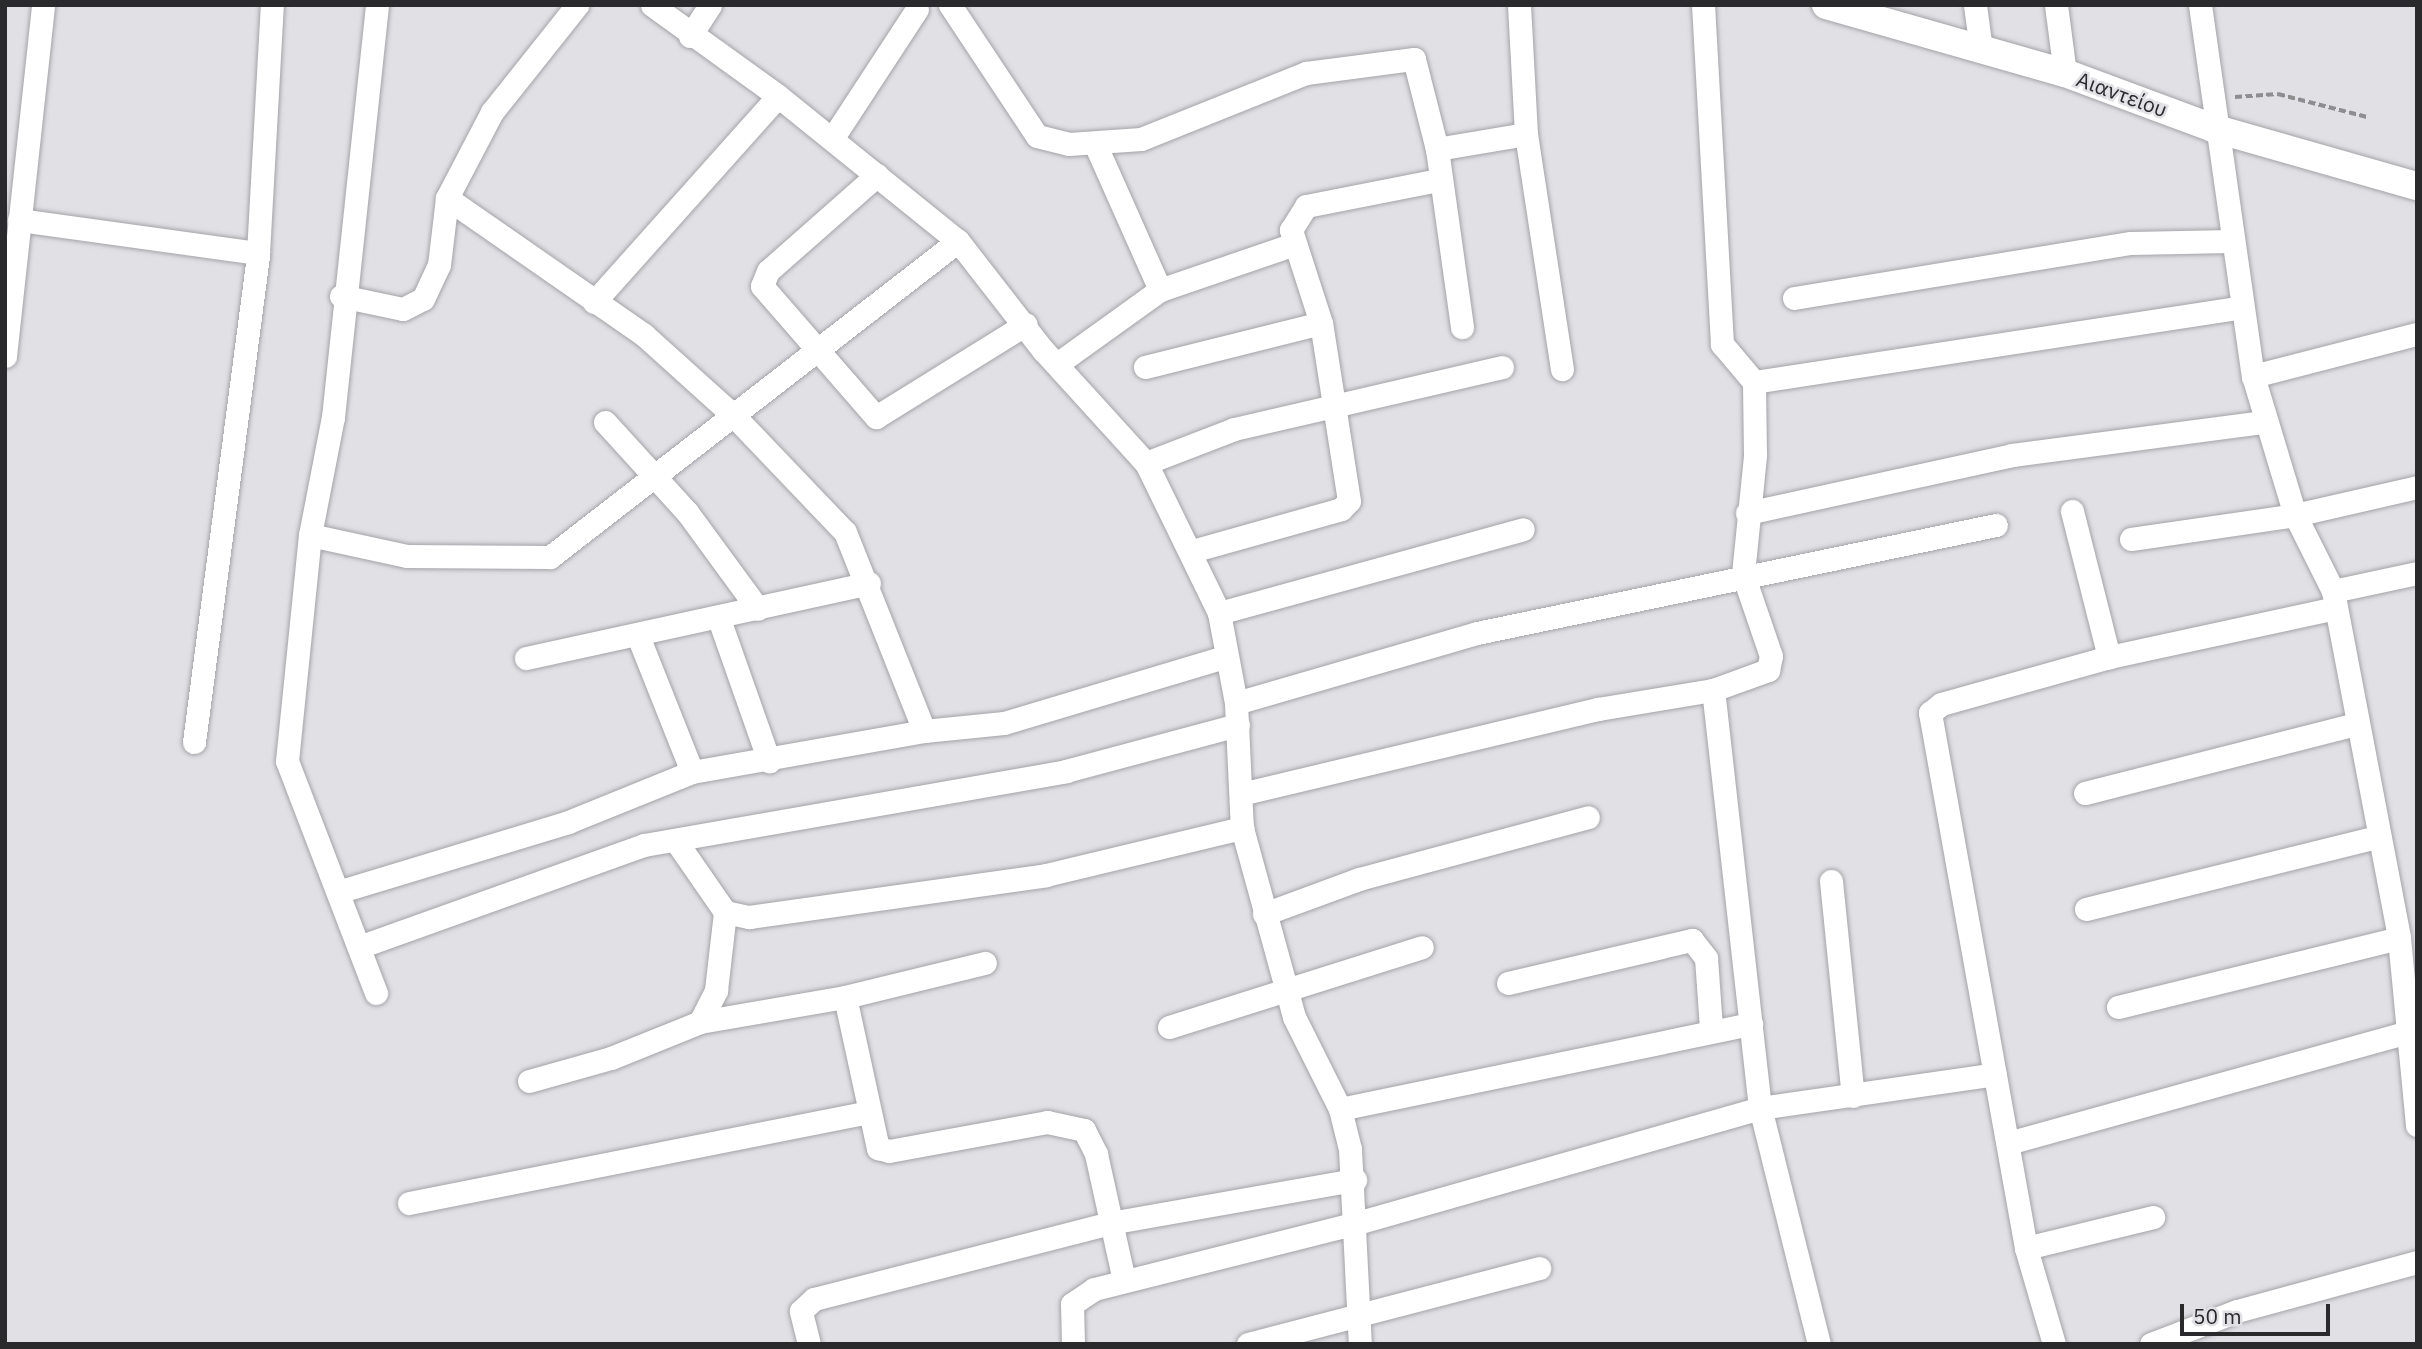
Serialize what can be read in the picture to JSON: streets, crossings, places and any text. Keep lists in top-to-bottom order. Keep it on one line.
{"streets":{"main road":["Αιαντείου"]},"scale_bar":"50 m"}
